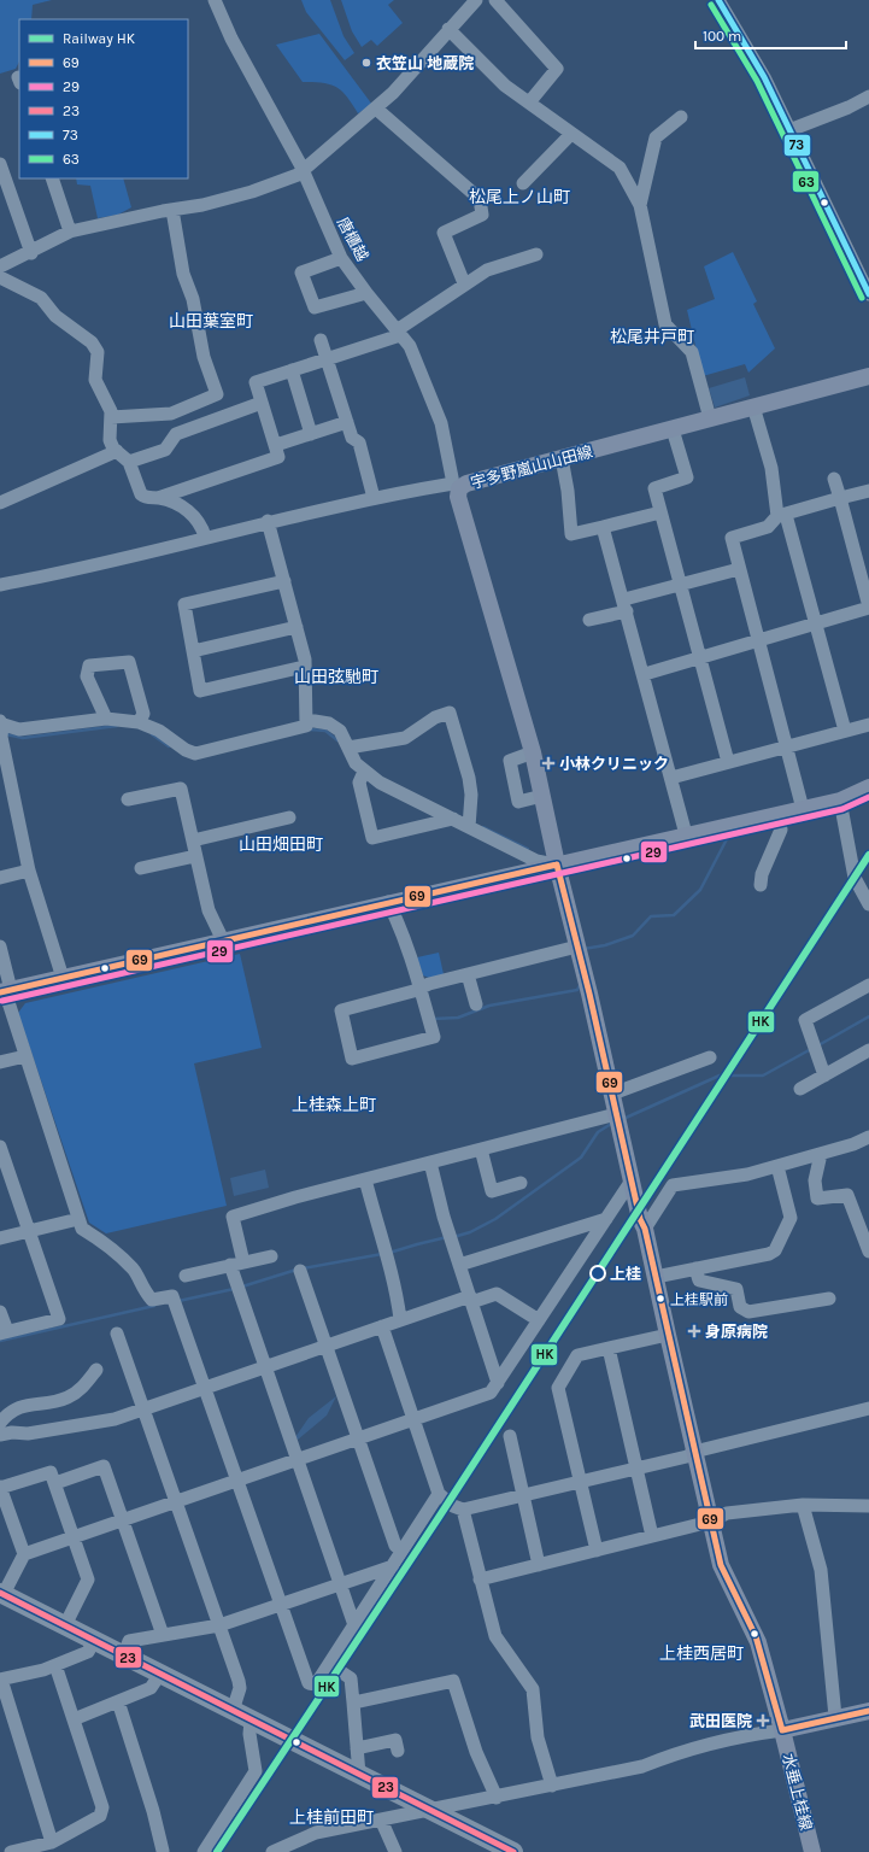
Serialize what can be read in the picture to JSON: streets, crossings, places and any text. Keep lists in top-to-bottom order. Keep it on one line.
{"streets":{"main road":["宇多野嵐山山田線","水垂上桂線"],"street":["唐櫃越"]},"crossings":[["唐櫃越","宇多野嵐山山田線"],["宇多野嵐山山田線","水垂上桂線"]],"districts":["松尾上ノ山町","山田葉室町","松尾井戸町","山田弦馳町","山田畑田町","上桂森上町","上桂西居町","上桂前田町"],"places":{"other":["衣笠山 地蔵院","上桂","上桂駅前"],"health":["小林クリニック","身原病院","武田医院"]},"lines":["transit line 73","transit line 63","transit line 29","rail line HK","transit line 69","transit line 23"],"legend":["Railway HK","69","29","23","73","63"],"scale_bar":"100 m"}
